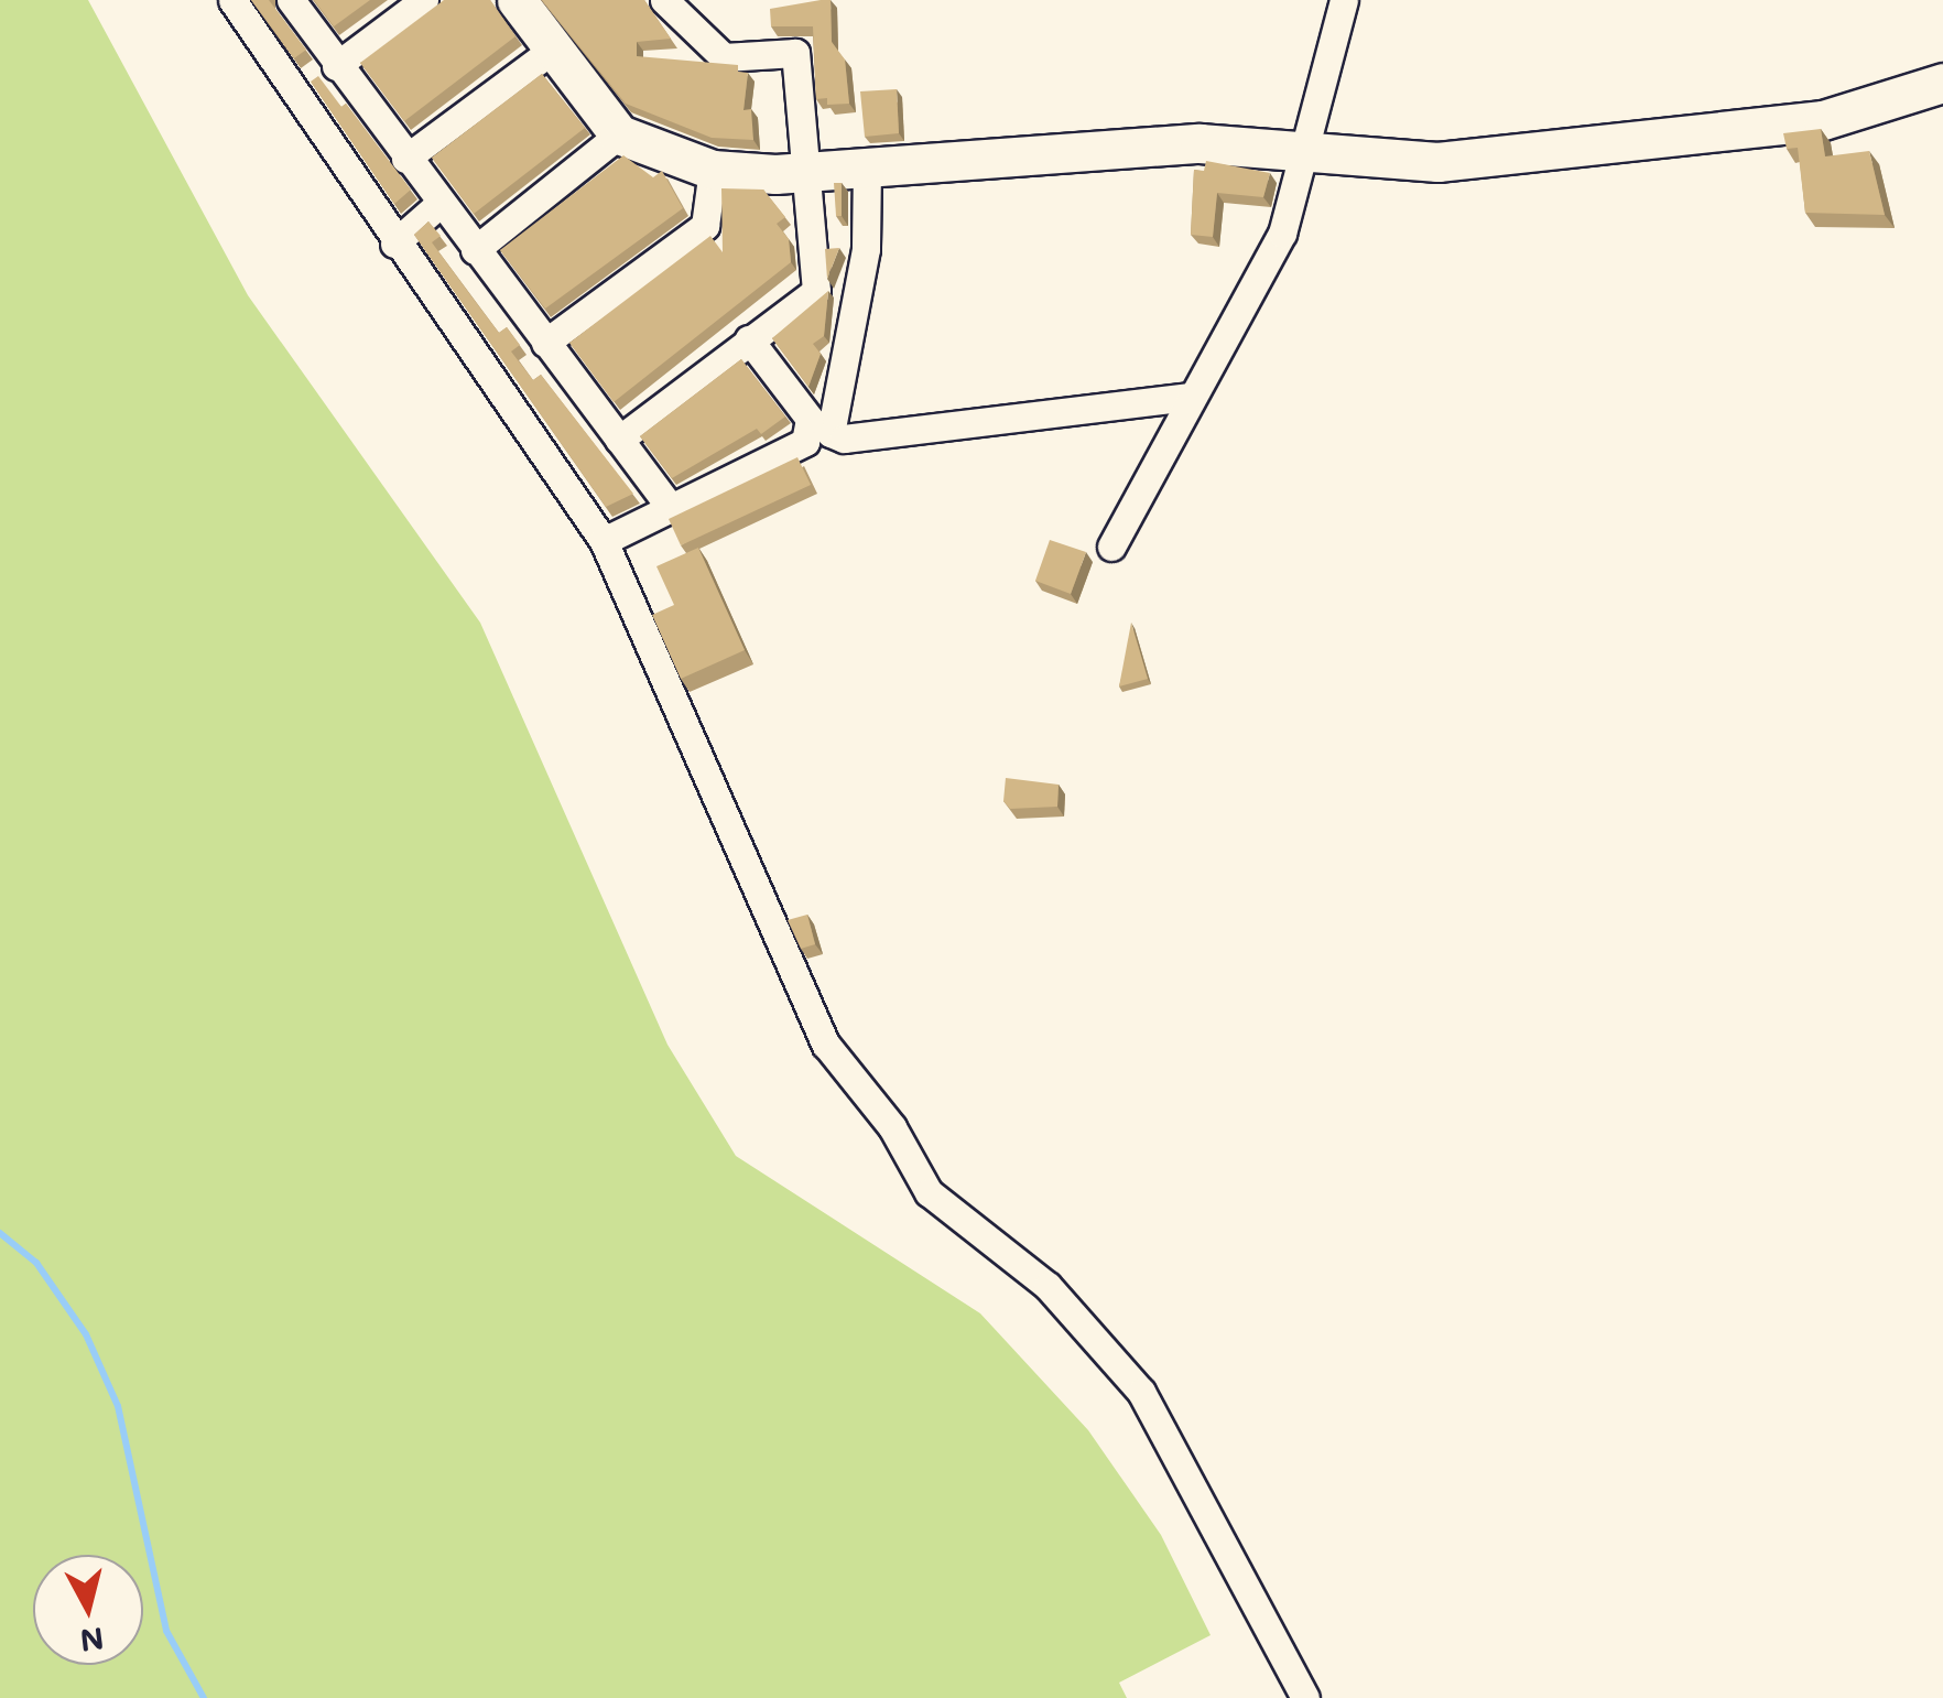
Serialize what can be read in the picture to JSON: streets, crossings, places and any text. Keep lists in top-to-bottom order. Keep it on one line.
{"north":"bottom"}
